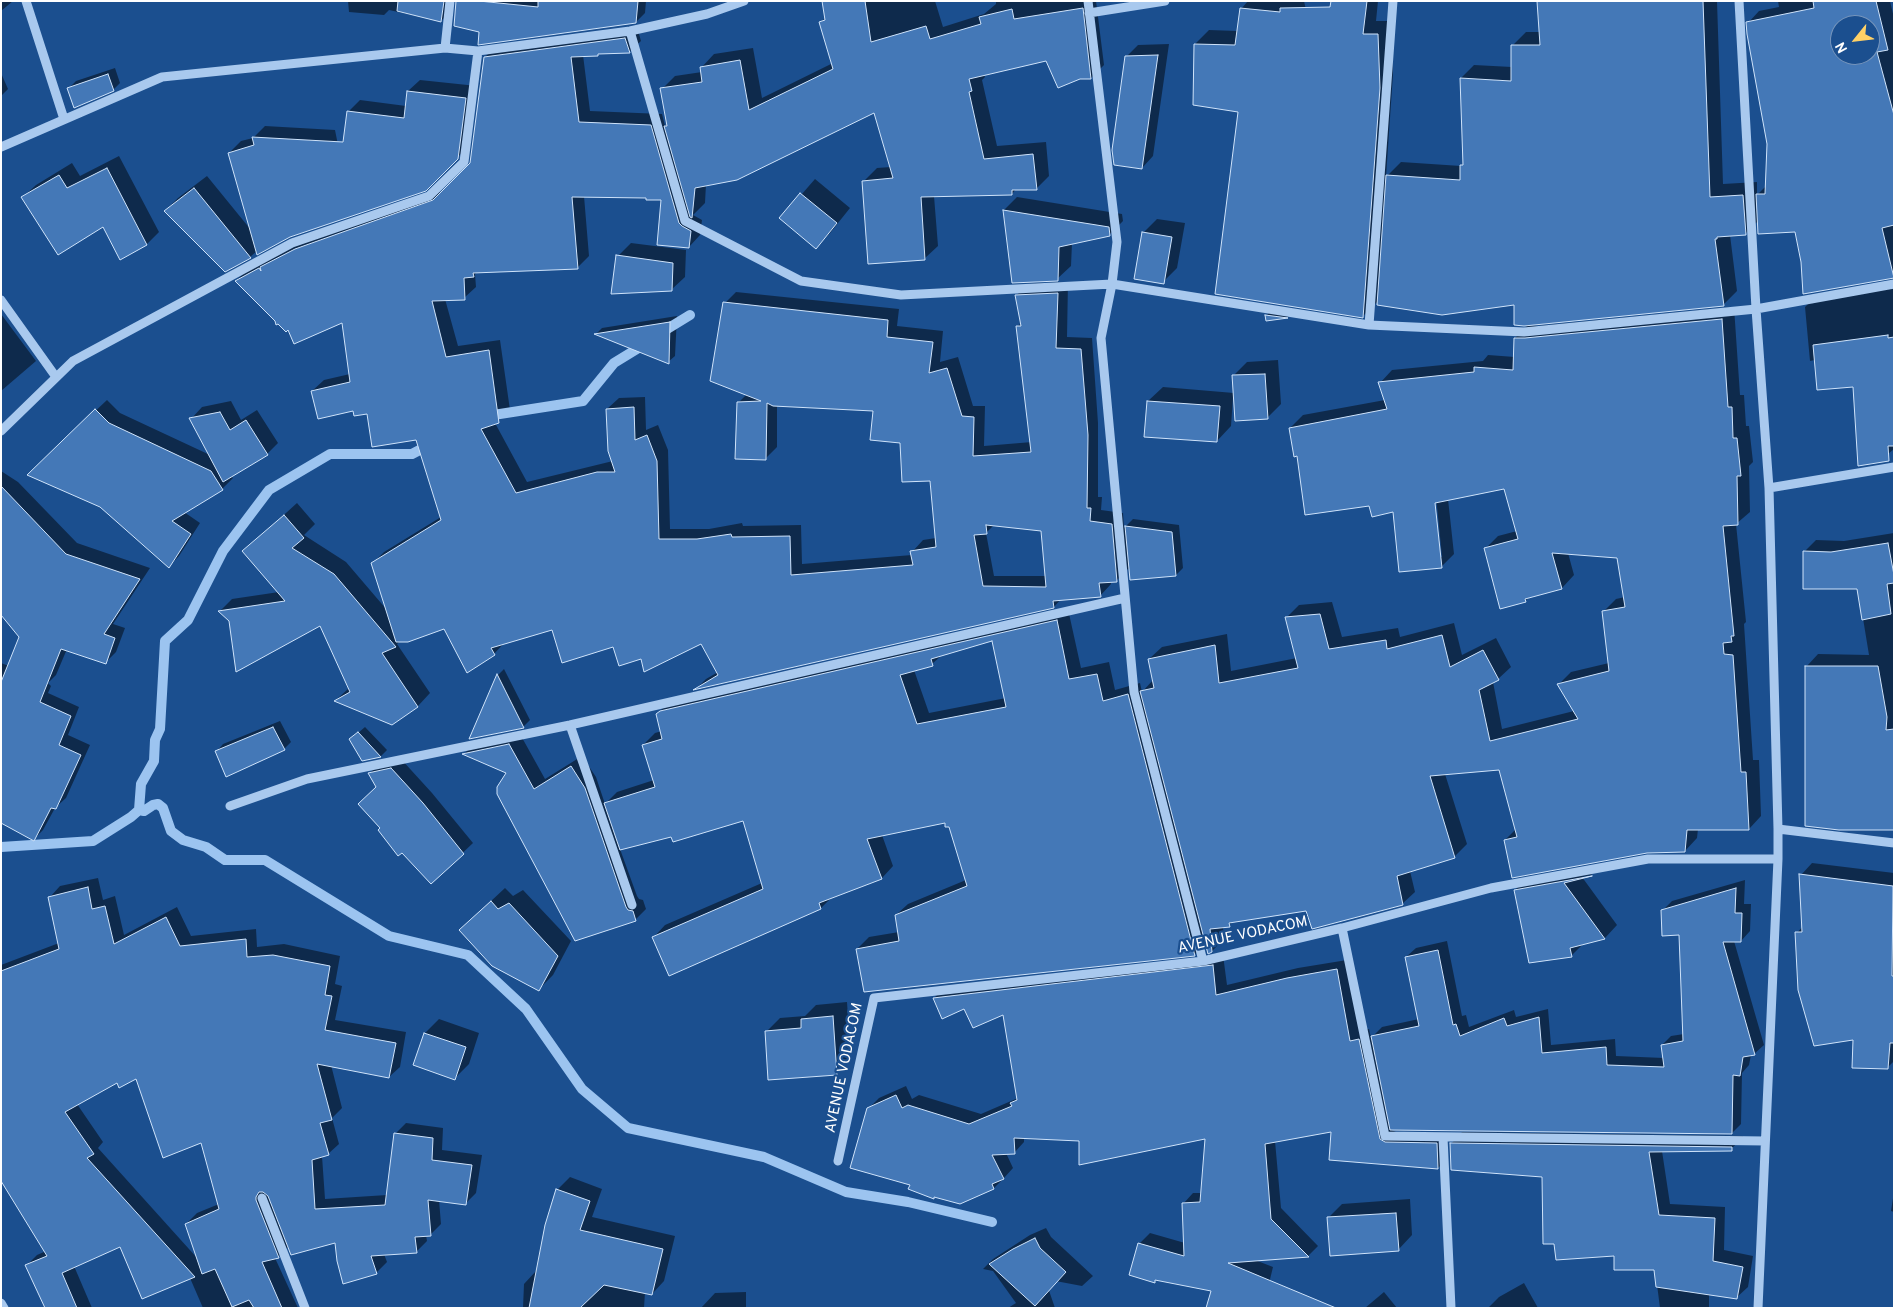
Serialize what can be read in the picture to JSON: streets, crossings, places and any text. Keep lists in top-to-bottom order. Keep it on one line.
{"streets":{"street":["AVENUE VODACOM"]},"north":"bottom left"}
